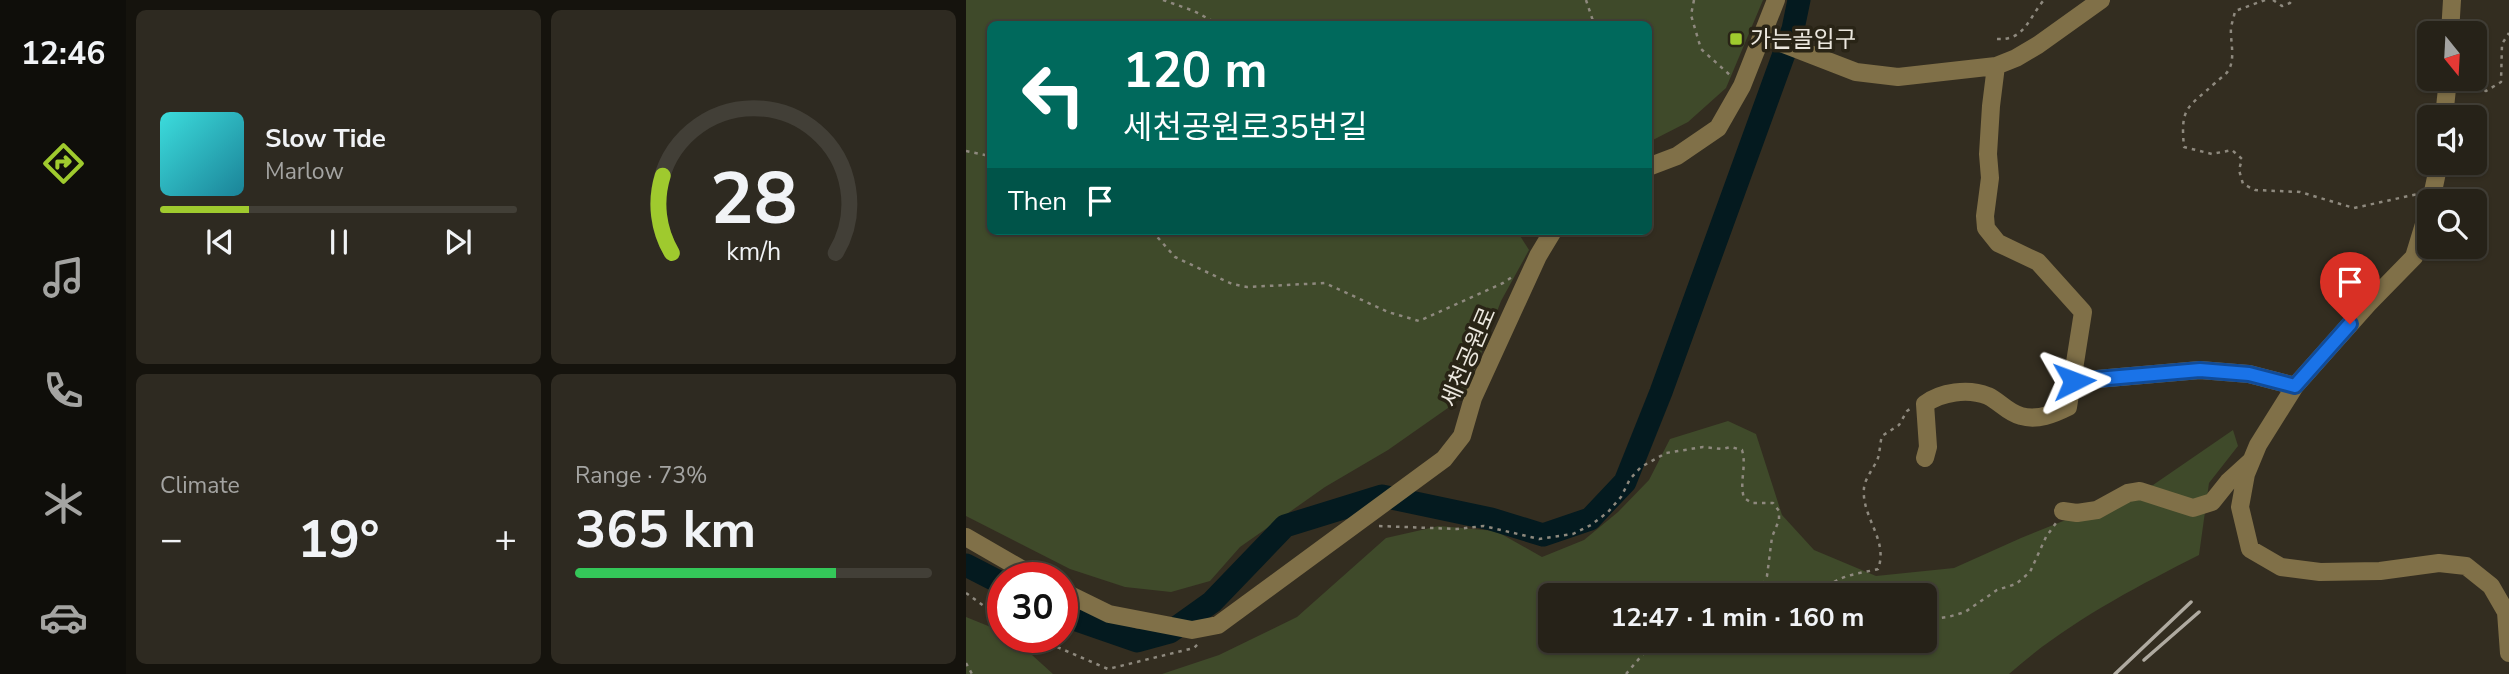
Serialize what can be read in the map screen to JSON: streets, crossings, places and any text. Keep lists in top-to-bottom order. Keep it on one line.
{"streets":{"street":["세천공원로"]},"places":{"transit":["가는골입구"]},"north":"bottom","page":{"tabs":"12:46","turn":["120 m","세천공원로35번길"],"song":["Slow Tide","Marlow"],"then":"Then","tile":["Climate",["Range · 73%","365 km"]],"heat":["−","19°","+"],"limit":"30","trip":"12:47 · 1 min · 160 m","gauge":["28","km/h"]}}
